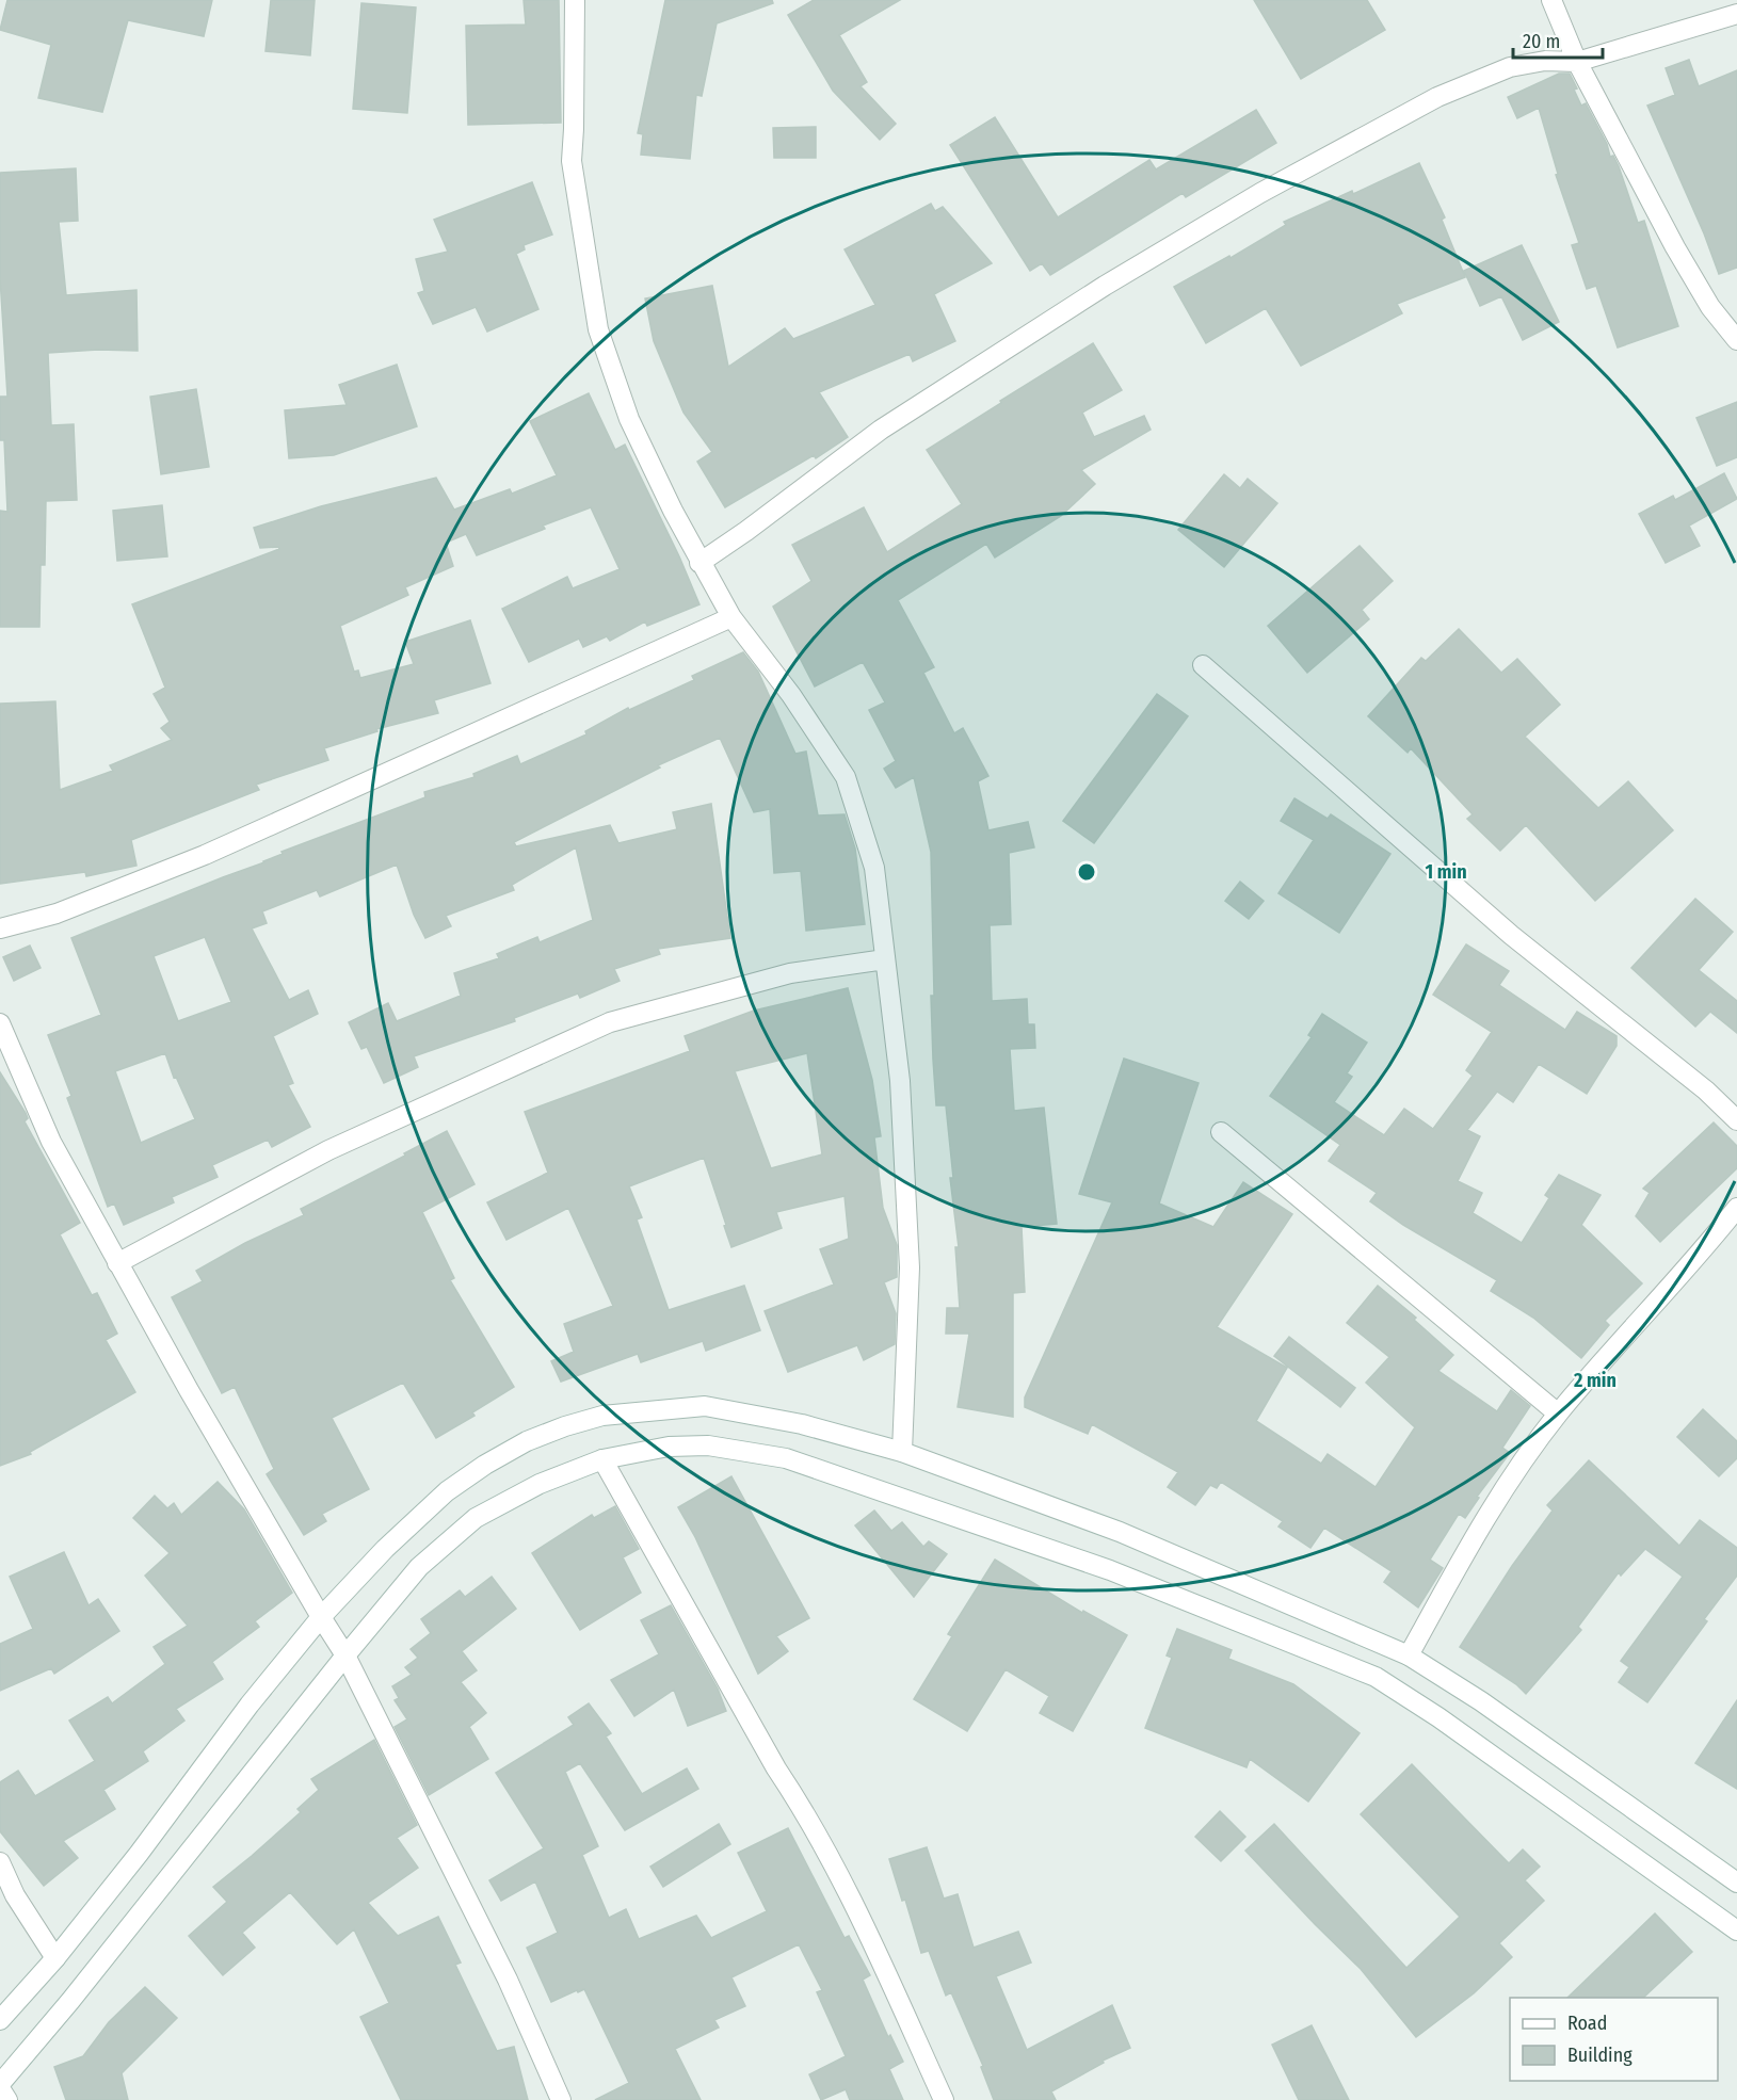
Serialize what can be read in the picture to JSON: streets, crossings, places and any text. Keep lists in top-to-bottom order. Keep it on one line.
{"legend":["Road","Building"],"scale_bar":"20 m","rings":["1 min","2 min"]}
